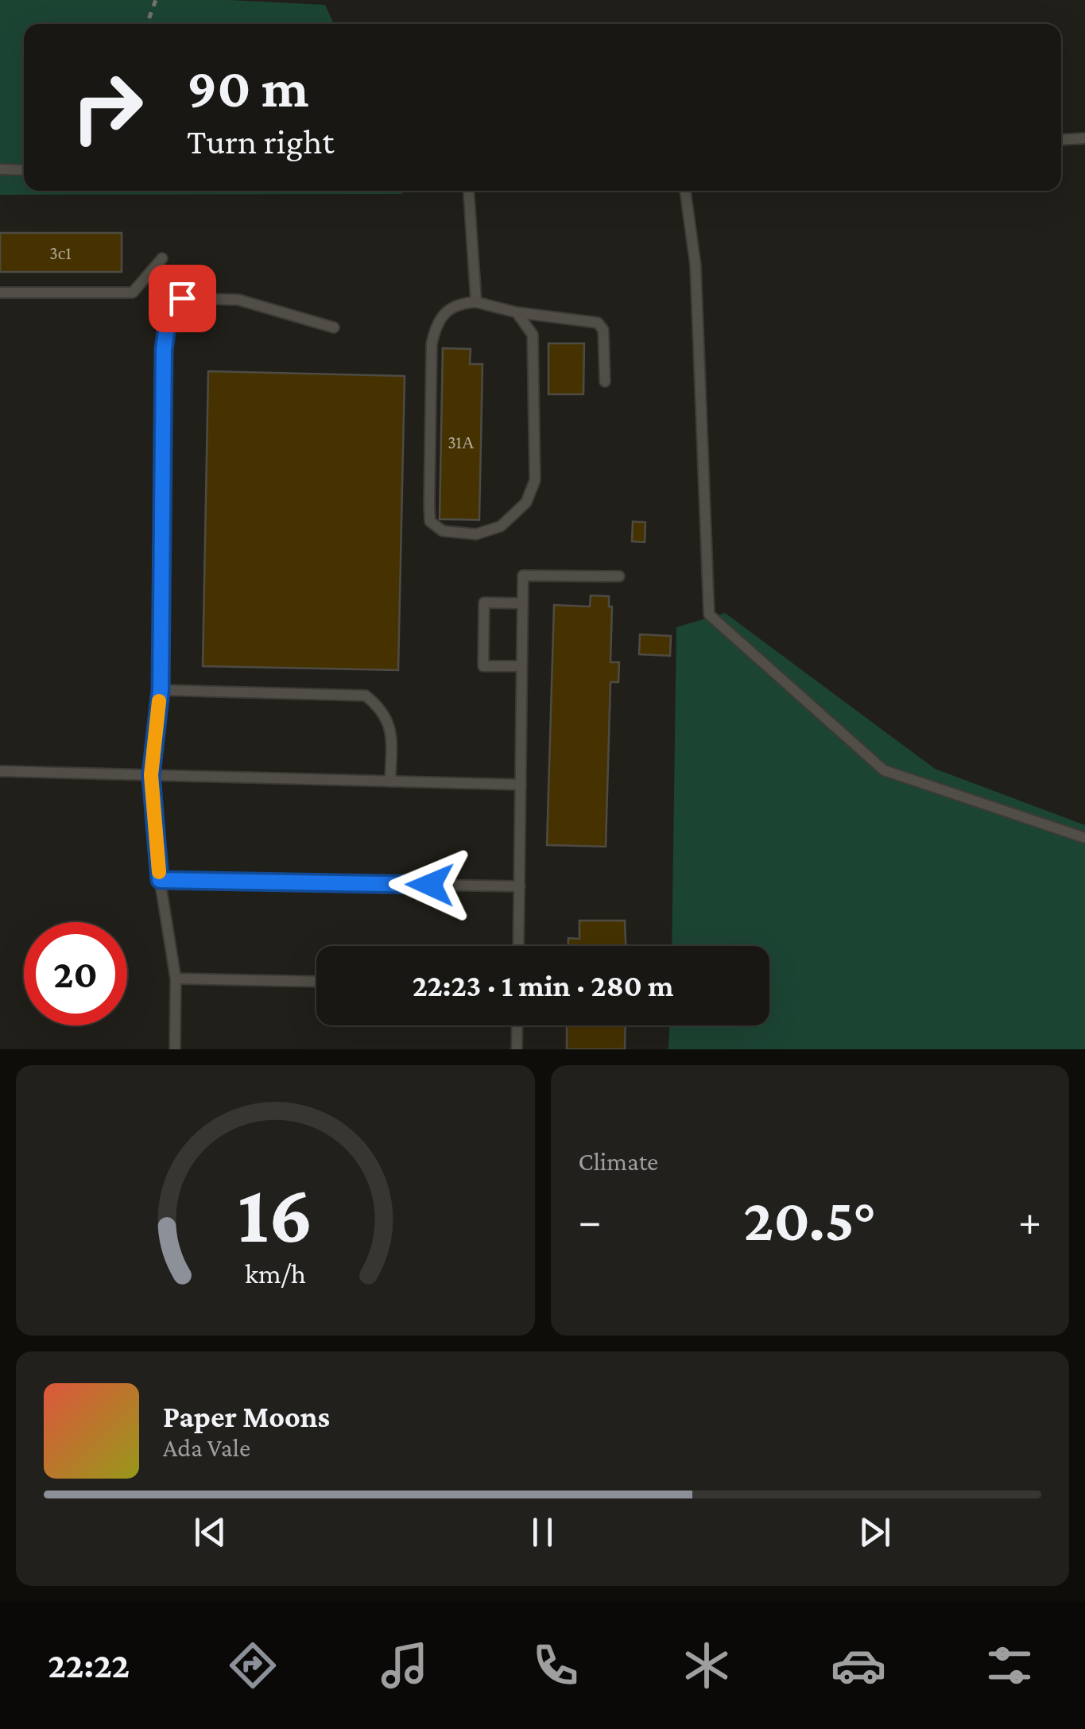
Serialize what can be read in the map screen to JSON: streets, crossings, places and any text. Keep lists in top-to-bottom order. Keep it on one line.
{"house_numbers":["3с1","31А"],"page":{"turn":["90 m","Turn right"],"limit":"20","trip":"22:23 · 1 min · 280 m","tile":"Climate","heat":["−","20.5°","+"],"song":["Paper Moons","Ada Vale"],"tabs":"22:22","gauge":["16","km/h"]}}
